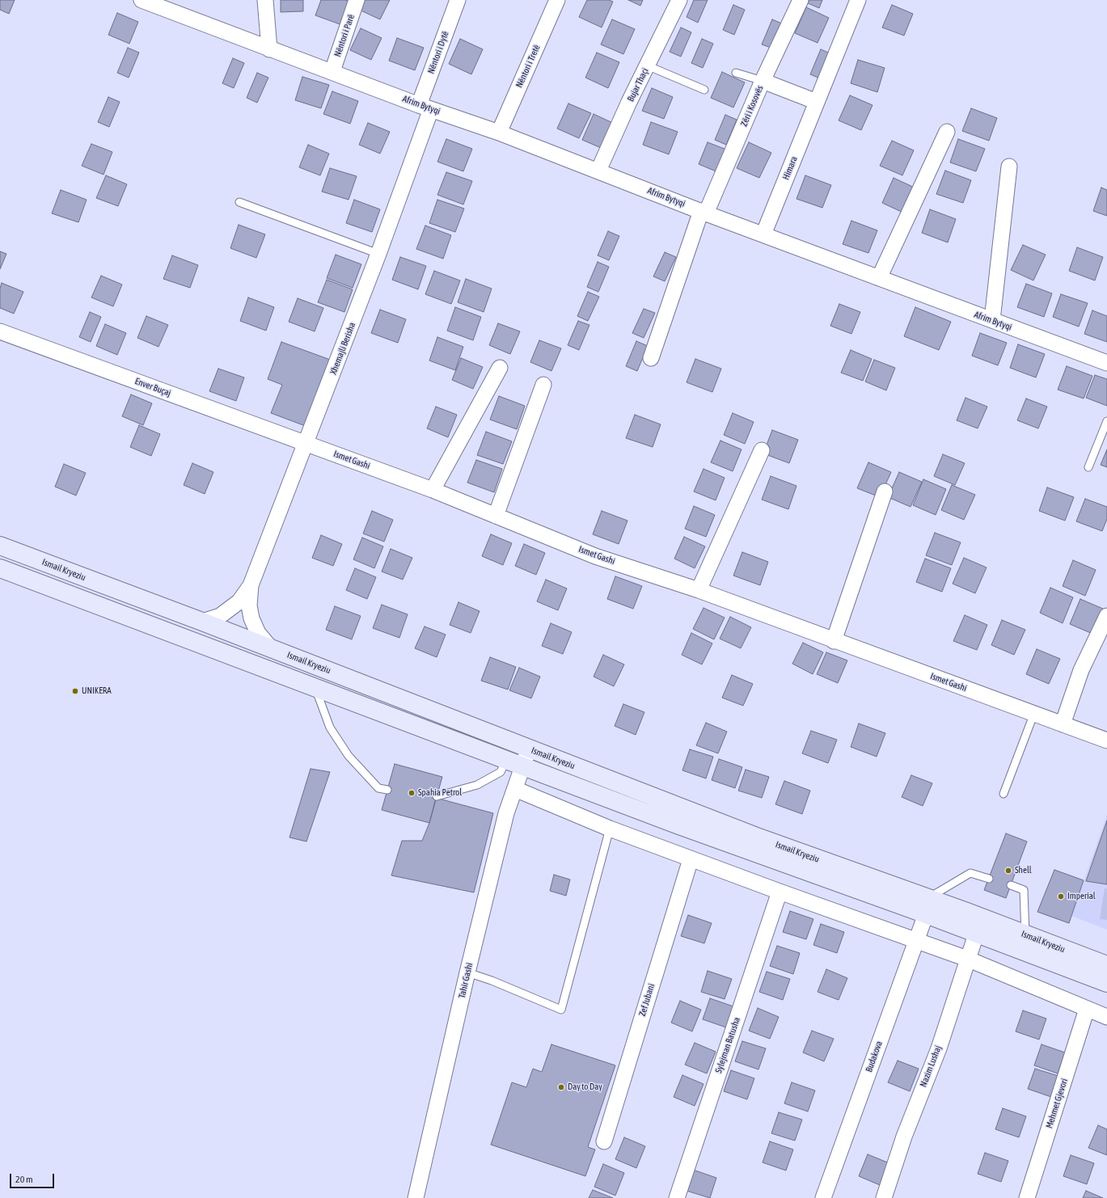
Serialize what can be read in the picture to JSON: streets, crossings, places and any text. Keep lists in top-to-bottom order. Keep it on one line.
{"streets":{"main road":["Ismail Kryeziu"],"street":["Nëntori i Parë","Nëntori i Dytë","Nëntori i Tretë","Bujar Thaçi","Afrim Bytyqi","Zëri i Kosovës","Himara","Xhemajli Berisha","Enver Buçaj","Ismet Gashi","Tahir Gashi","Zef Jubani","Sylejman Batusha","Budakova","Nazim Lushaj","Mehmet Gjevori"]},"crossings":[["Nëntori i Parë","Afrim Bytyqi"],["Nëntori i Dytë","Afrim Bytyqi"],["Nëntori i Dytë","Xhemajli Berisha"],["Nëntori i Tretë","Afrim Bytyqi"],["Bujar Thaçi","Afrim Bytyqi"],["Afrim Bytyqi","Zëri i Kosovës"],["Afrim Bytyqi","Himara"],["Afrim Bytyqi","Xhemajli Berisha"],["Xhemajli Berisha","Enver Buçaj"],["Xhemajli Berisha","Ismet Gashi"],["Xhemajli Berisha","Ismail Kryeziu"],["Enver Buçaj","Ismet Gashi"],["Ismail Kryeziu","Tahir Gashi"],["Ismail Kryeziu","Budakova"],["Ismail Kryeziu","Nazim Lushaj"]],"places":["UNIKERA","Spahia Petrol","Shell","Imperial","Day to Day"],"scale_bar":"20 m"}
